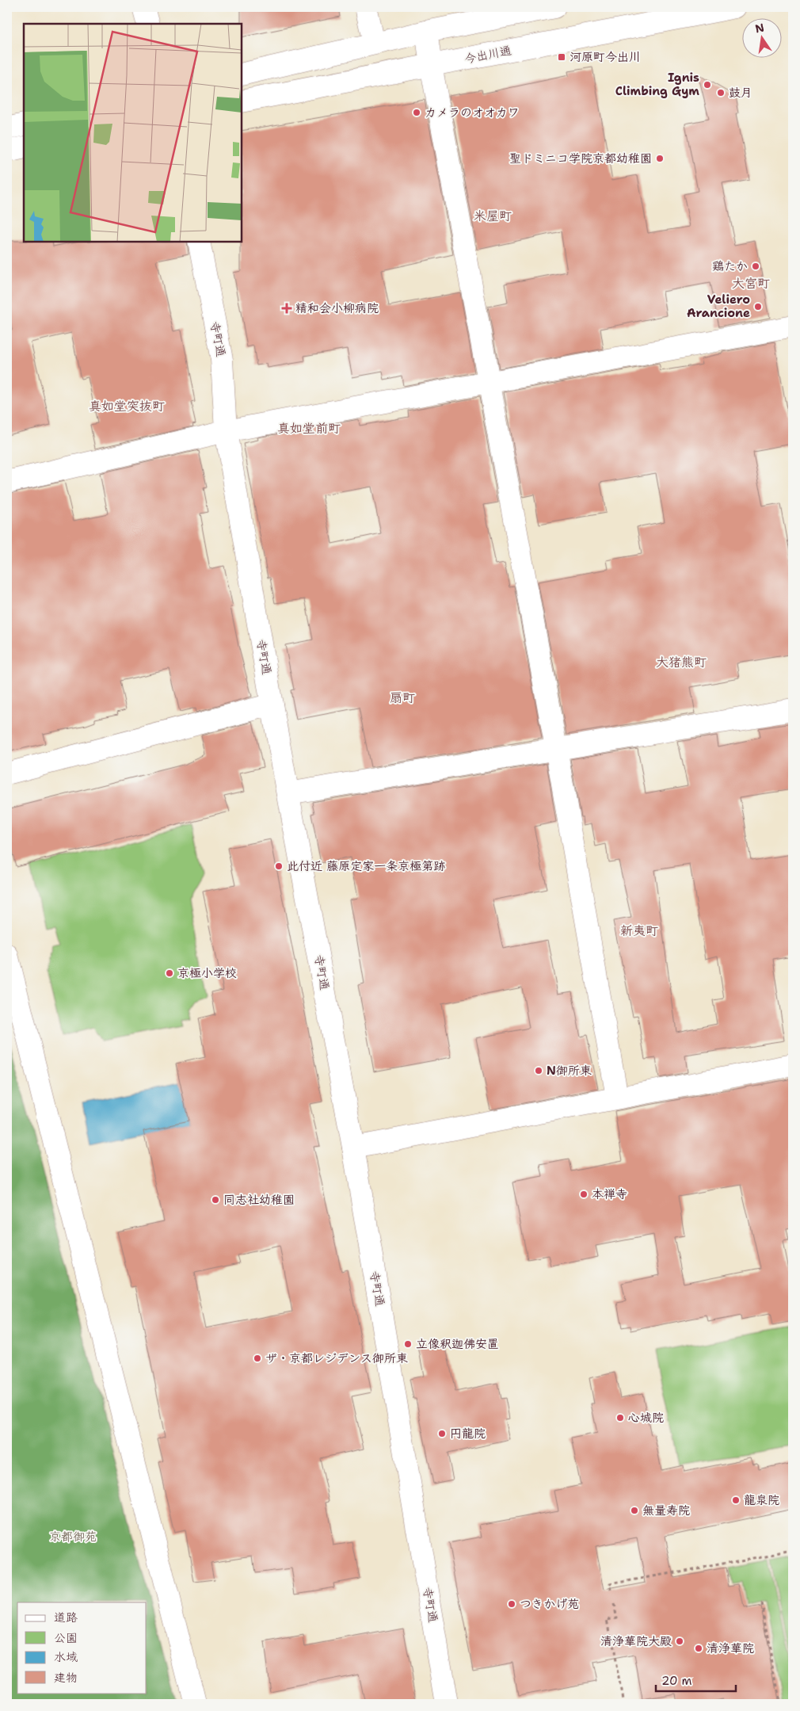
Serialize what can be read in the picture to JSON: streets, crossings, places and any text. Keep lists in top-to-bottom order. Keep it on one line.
{"streets":{"street":["今出川通","寺町通"]},"districts":["米屋町","大宮町","真如堂突抜町","真如堂前町","大猪熊町","扇町","新夷町"],"parks":["京都御苑"],"places":{"transit":["河原町今出川"],"other":["Ignis Climbing Gym","鼓月","カメラのオオカワ","聖ドミニコ学院京都幼稚園","鶏たか","Veliero Arancione","此付近 藤原定家一条京極第跡","京極小学校","N御所東","本禅寺","同志社幼稚園","立像釈迦佛安置","ザ・京都レジデンス御所東","心城院","円龍院","龍泉院","無量寿院","つきかげ苑","清浄華院大殿","清浄華院"],"health":["精和会小柳病院"]},"legend":["道路","公園","水域","建物"],"scale_bar":"20 m","north":"top"}
